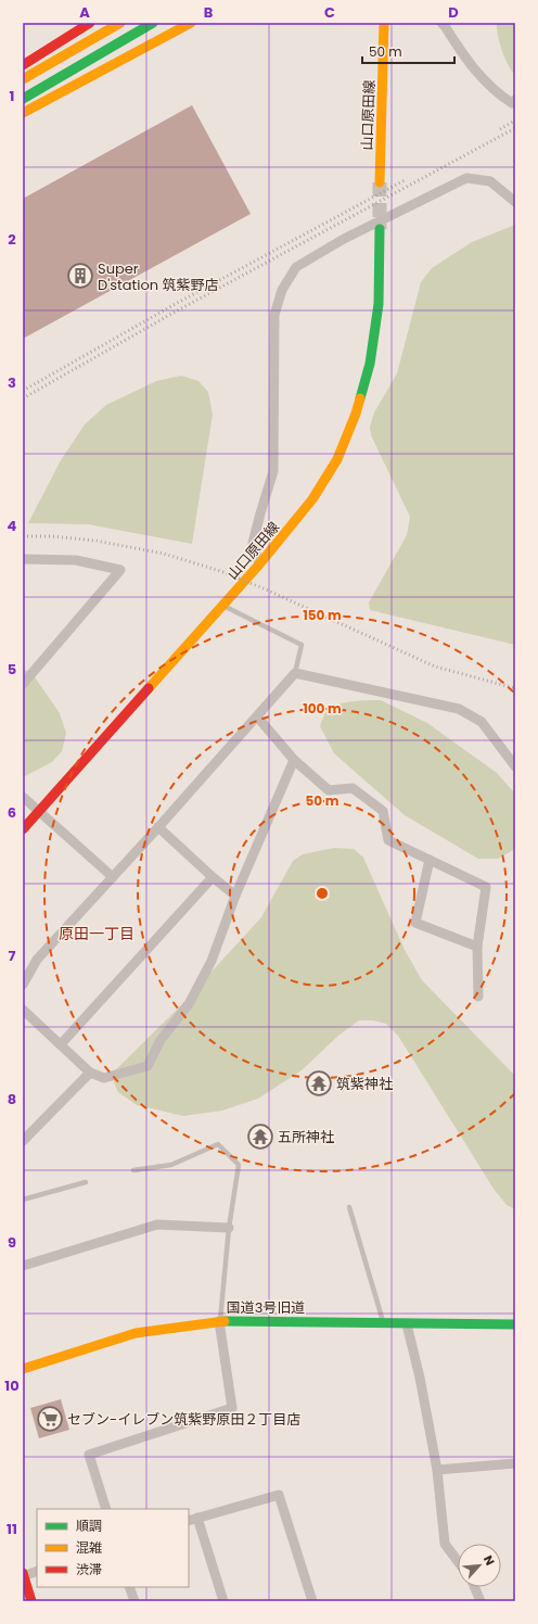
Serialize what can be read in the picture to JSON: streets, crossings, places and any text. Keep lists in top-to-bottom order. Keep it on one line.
{"streets":{"main road":["山口原田線","国道3号旧道"]},"districts":["原田一丁目"],"places":{"building":["Super D'station 筑紫野店"],"temple":["筑紫神社","五所神社"],"supermarket":["セブン-イレブン筑紫野原田２丁目店"]},"legend":["順調","混雑","渋滞"],"scale_bar":"50 m","north":"top right","grid":{"columns":["A","B","C","D"],"rows":["1","2","3","4","5","6","7","8","9","10","11"]},"rings":["150 m","100 m","50 m"]}
